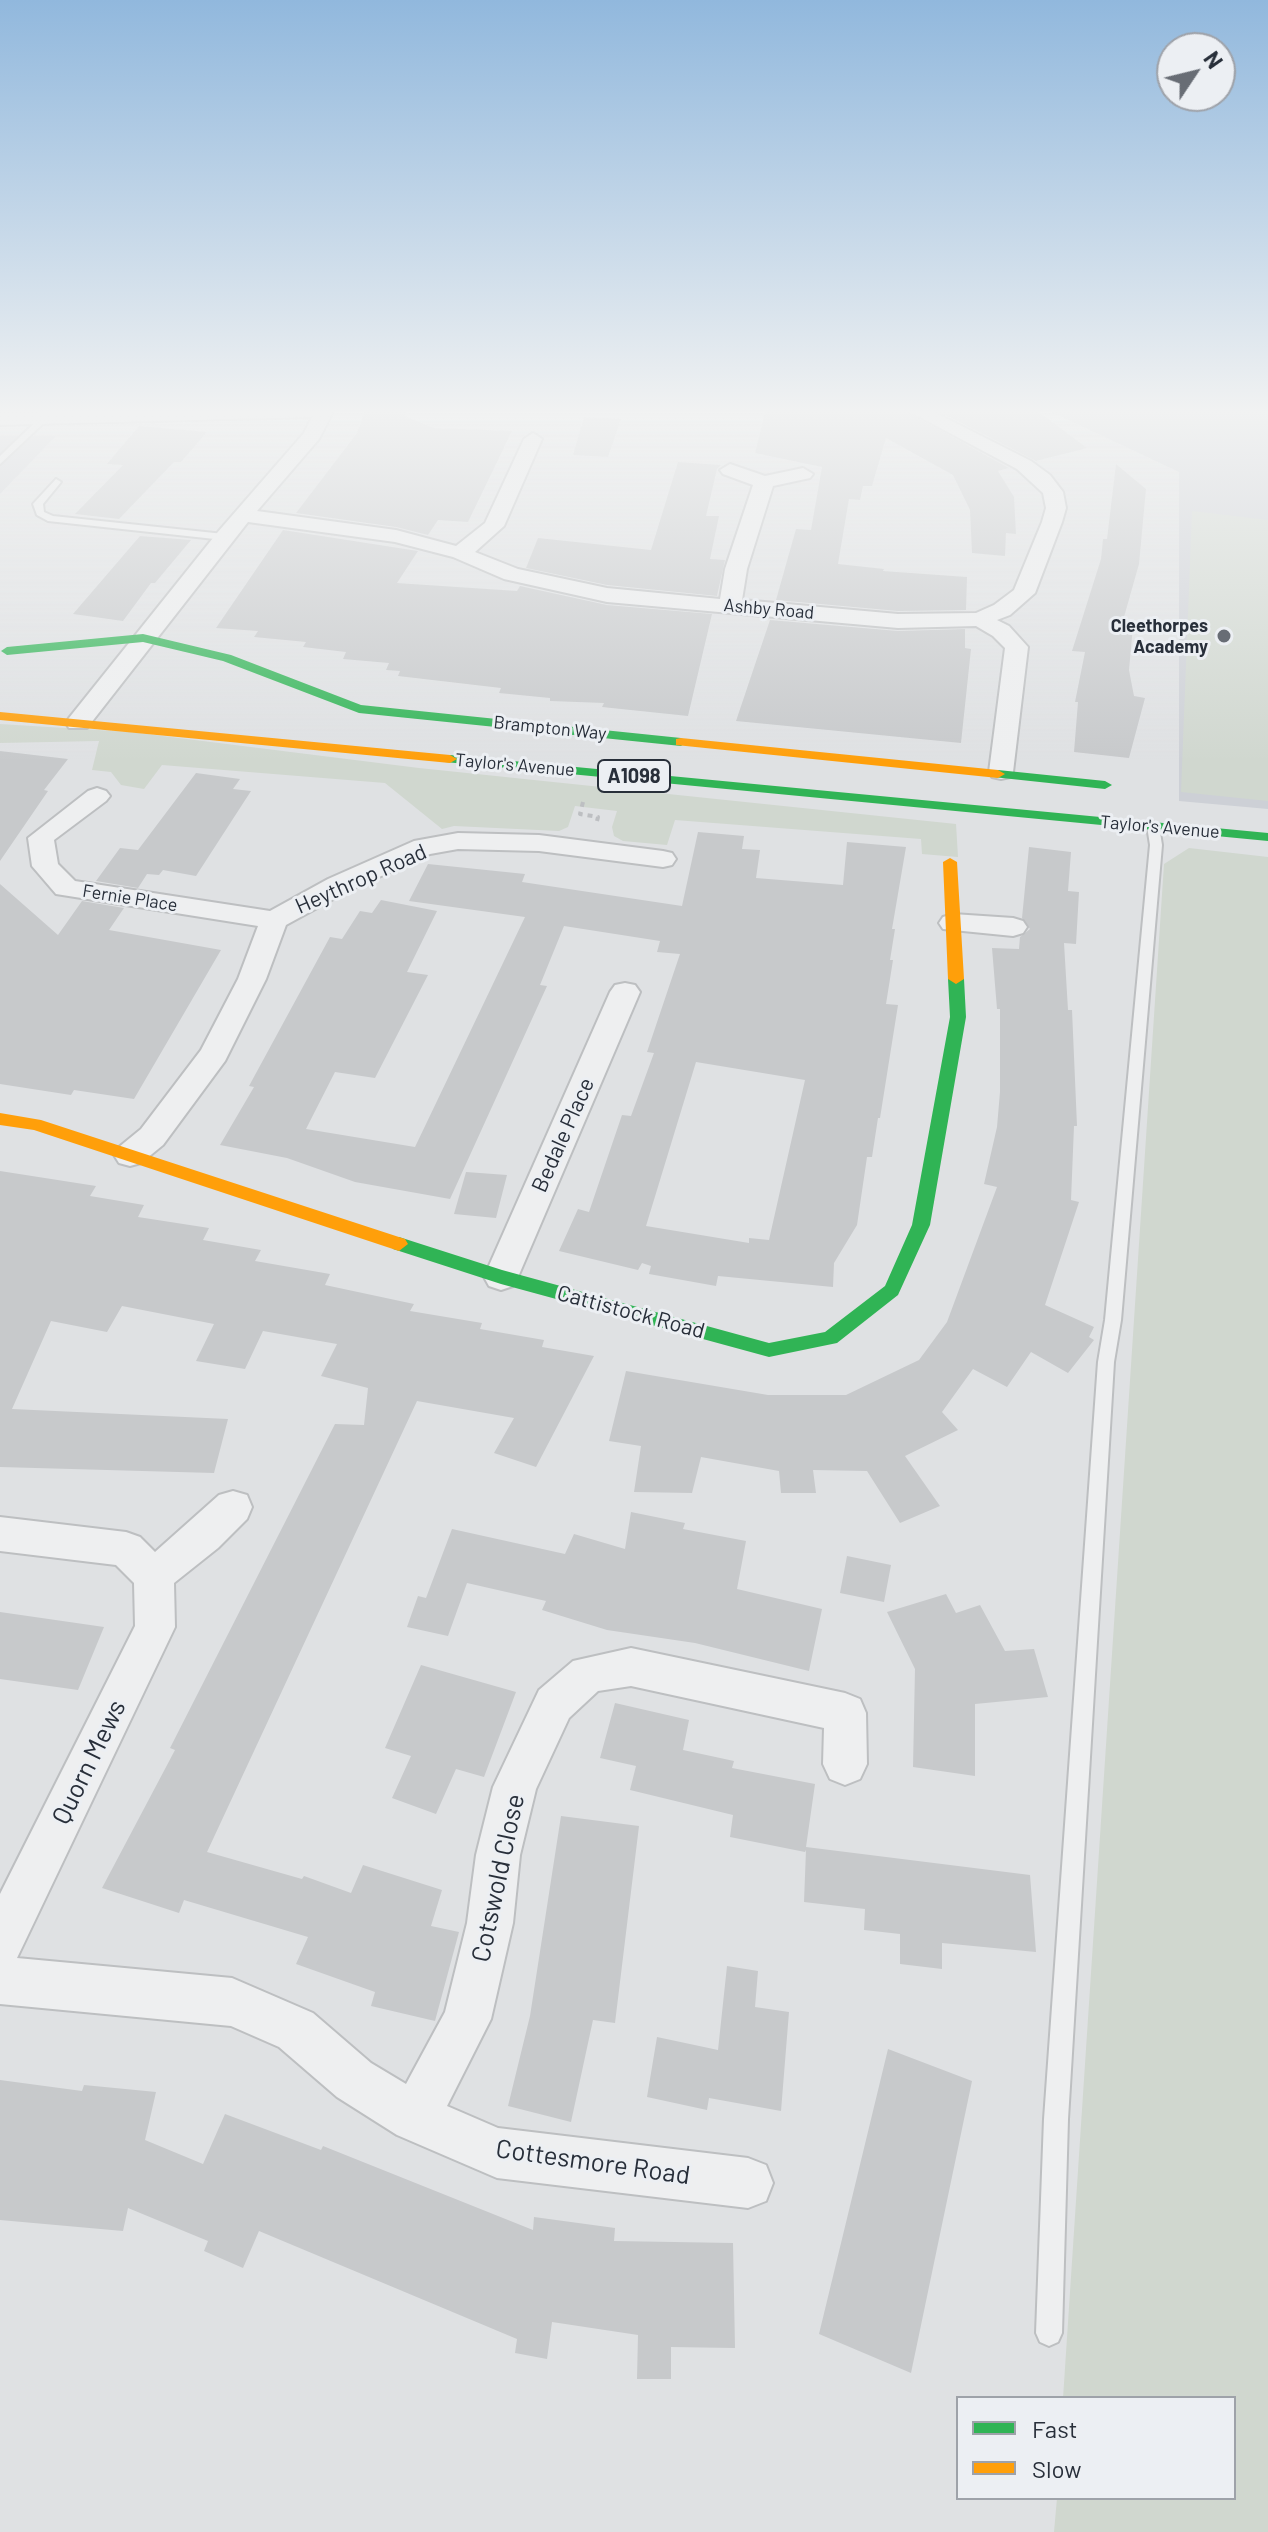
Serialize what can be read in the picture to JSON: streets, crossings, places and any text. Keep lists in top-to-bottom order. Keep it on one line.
{"streets":{"street":["Ashby Road","Brampton Way","Taylor's Avenue","A1098","Heythrop Road","Fernie Place","Bedale Place","Cattistock Road","Quorn Mews","Cotswold Close","Cottesmore Road"]},"crossings":[["Heythrop Road","Fernie Place"],["Heythrop Road","Cattistock Road"],["Bedale Place","Cattistock Road"],["Cotswold Close","Cottesmore Road"]],"places":["Cleethorpes Academy"],"legend":["Fast","Slow"],"north":"top right"}
